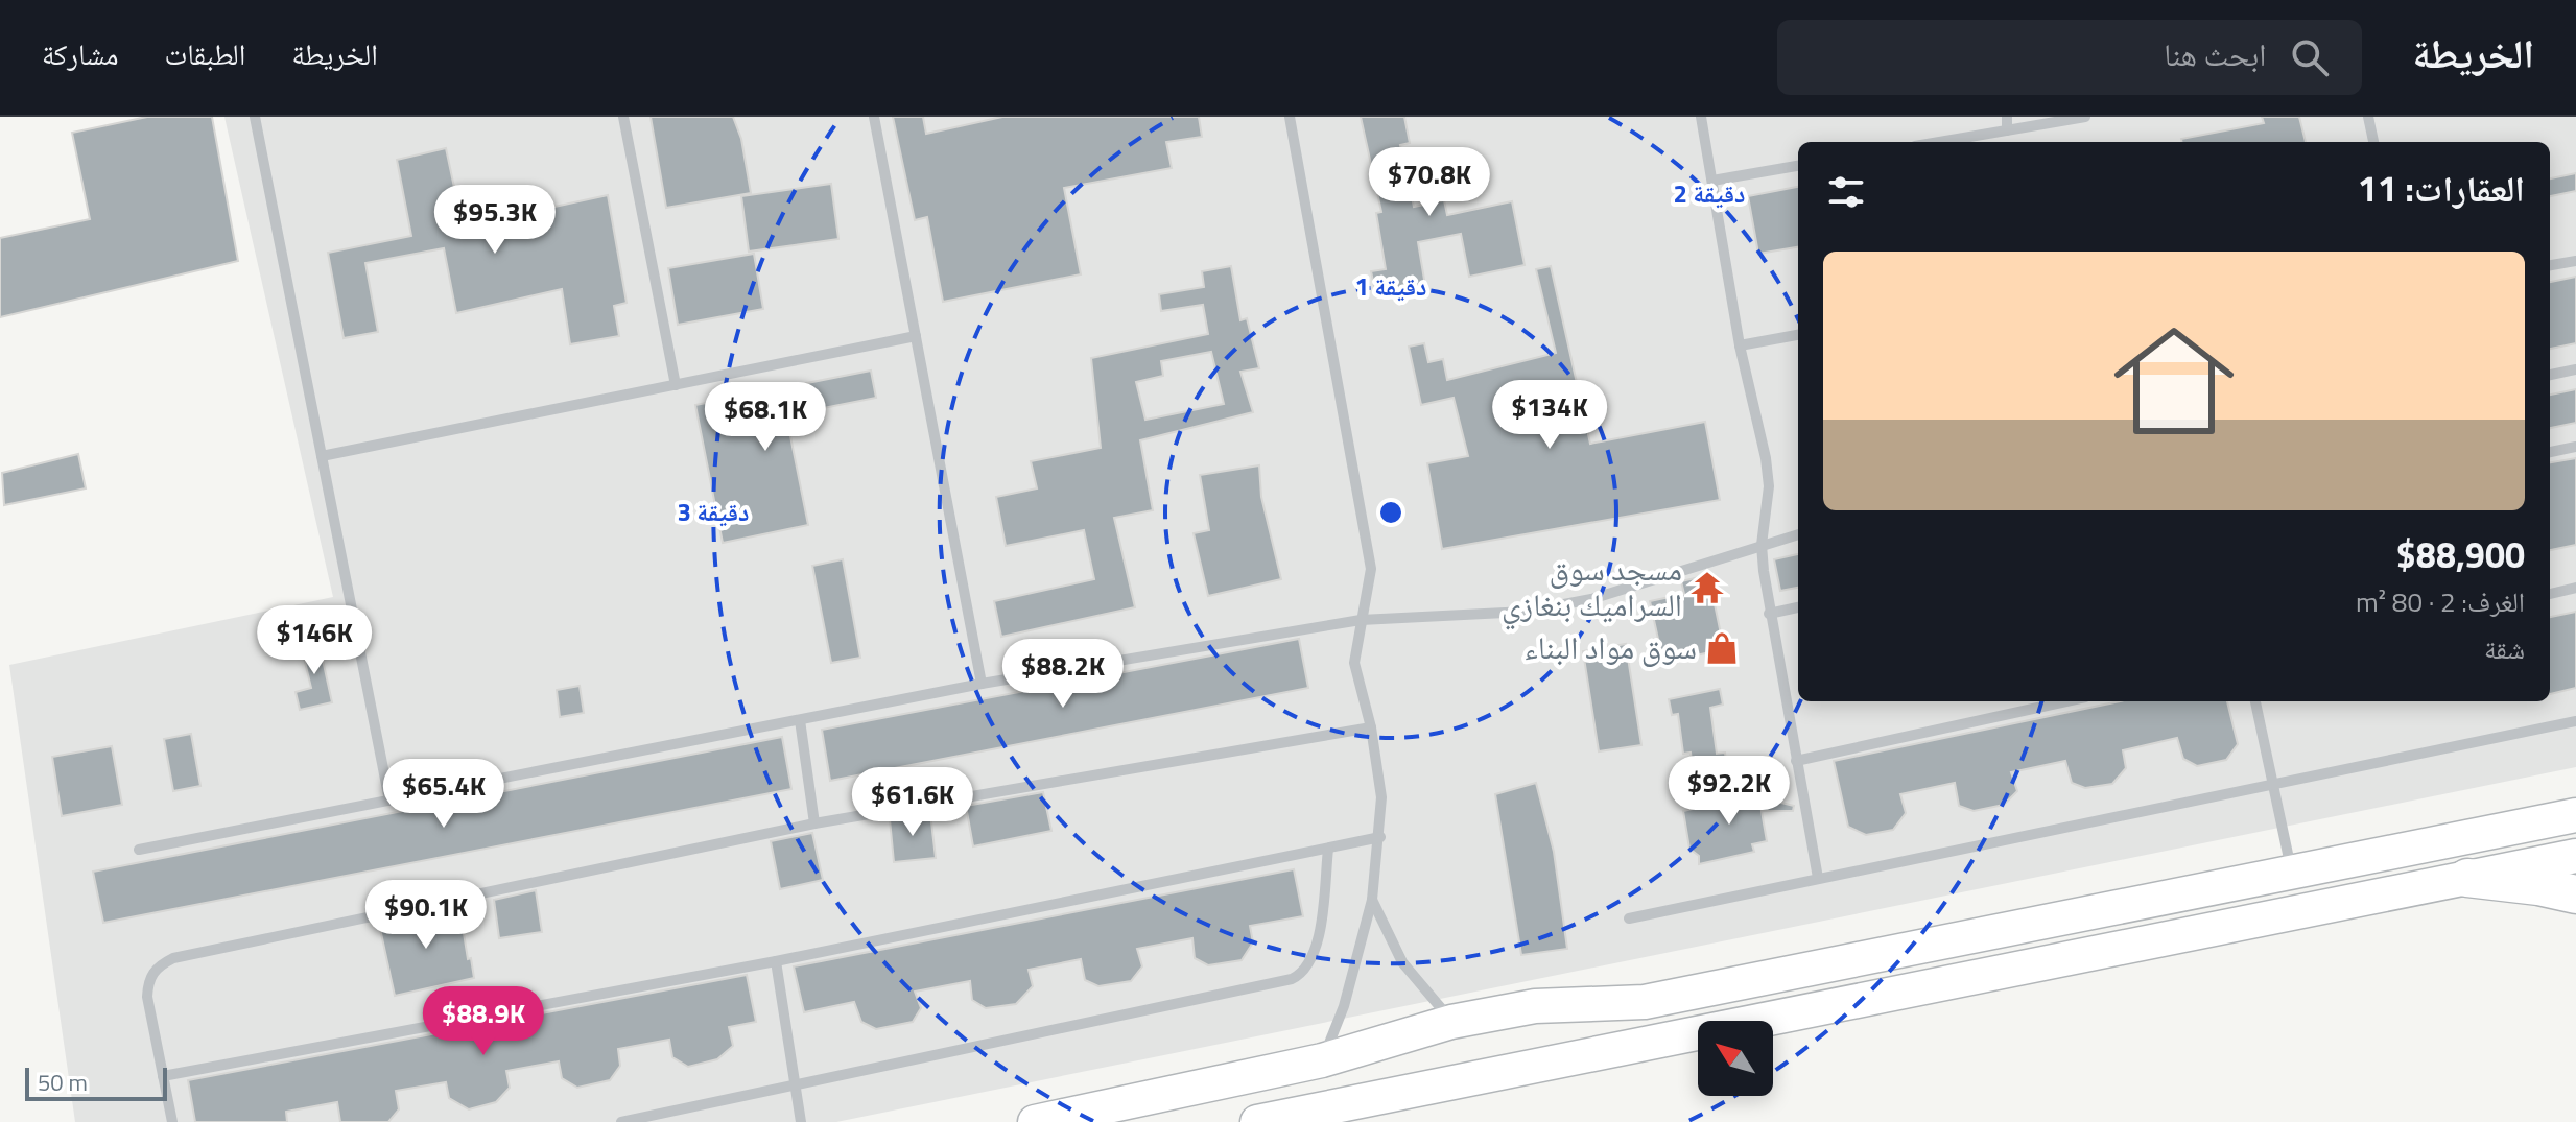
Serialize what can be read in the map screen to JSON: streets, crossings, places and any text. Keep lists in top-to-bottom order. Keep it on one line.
{"places":{"temple":["مسجد سوق السراميك بنغازي"],"shop":["سوق مواد البناء"]},"scale_bar":"50 m","north":"top left","page":{"header":"الخريطة","search":"ابحث هنا","nav":["الخريطة","الطبقات","مشاركة"],"heading":"العقارات: 11","price":["$70.8K","$95.3K","$134K","$68.1K","$146K","$88.2K","$92.2K","$65.4K","$61.6K","$90.1K","$88.9K"],"list":[{"name":"$88,900","note":"الغرف: 2 · 80 m² · شقة"}],"scale":"50 m"},"rings":["2 دقيقة","1 دقيقة","3 دقيقة"]}
